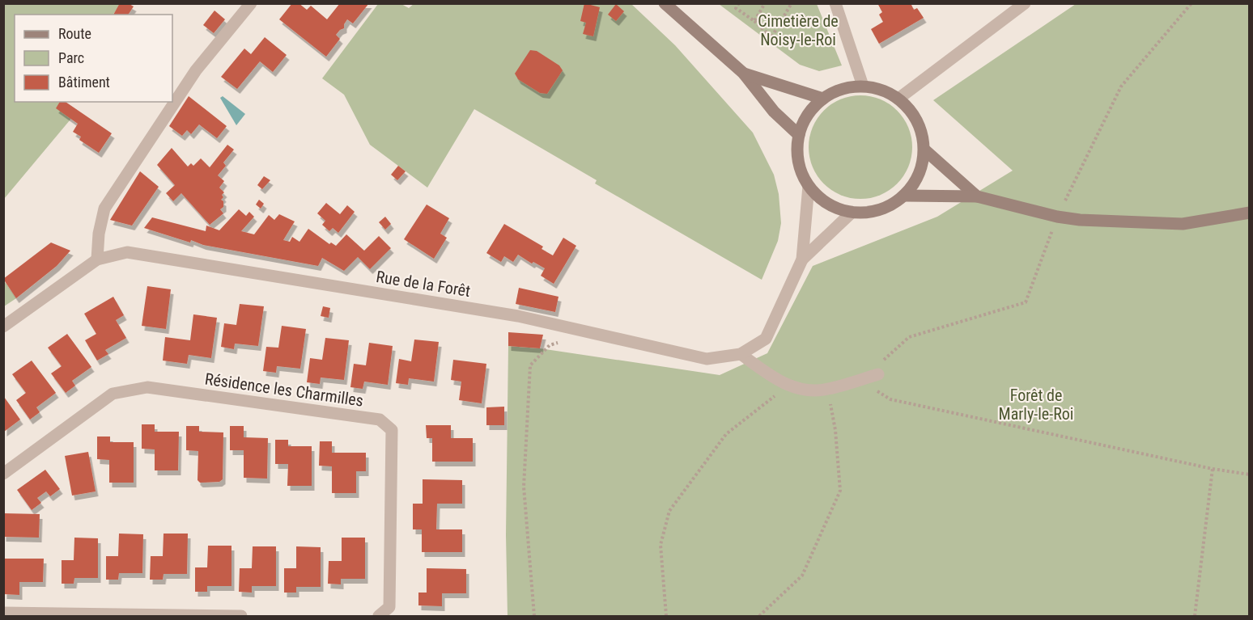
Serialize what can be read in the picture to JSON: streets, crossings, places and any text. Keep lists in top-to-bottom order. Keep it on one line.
{"streets":{"street":["Rue de la Forêt","Résidence les Charmilles"]},"parks":["Cimetière de Noisy-le-Roi","Forêt de Marly-le-Roi"],"legend":["Route","Parc","Bâtiment"]}
